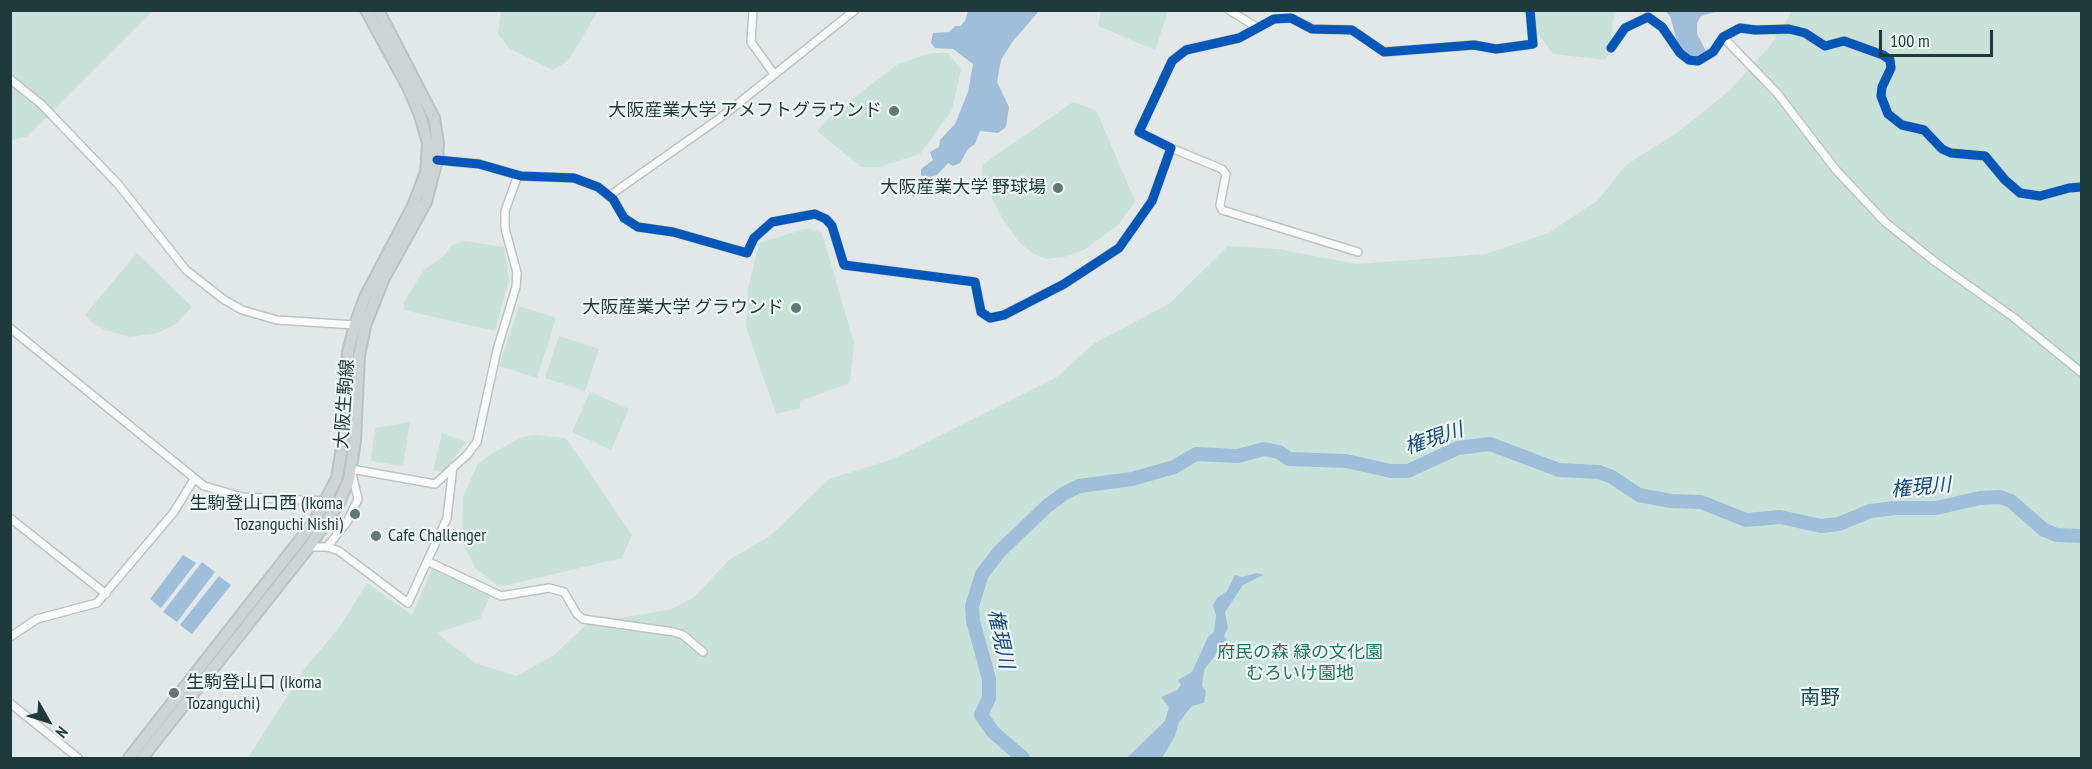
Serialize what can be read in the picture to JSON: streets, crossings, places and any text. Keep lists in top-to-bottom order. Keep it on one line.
{"streets":{"main road":["大阪生駒線"]},"districts":["南野"],"water":["権現川"],"parks":["府民の森 緑の文化園 むろいけ園地"],"places":["大阪産業大学 アメフトグラウンド","大阪産業大学 野球場","大阪産業大学 グラウンド","生駒登山口西 (Ikoma Tozanguchi Nishi)","Cafe Challenger","生駒登山口 (Ikoma Tozanguchi)"],"scale_bar":"100 m","north":"bottom right"}
